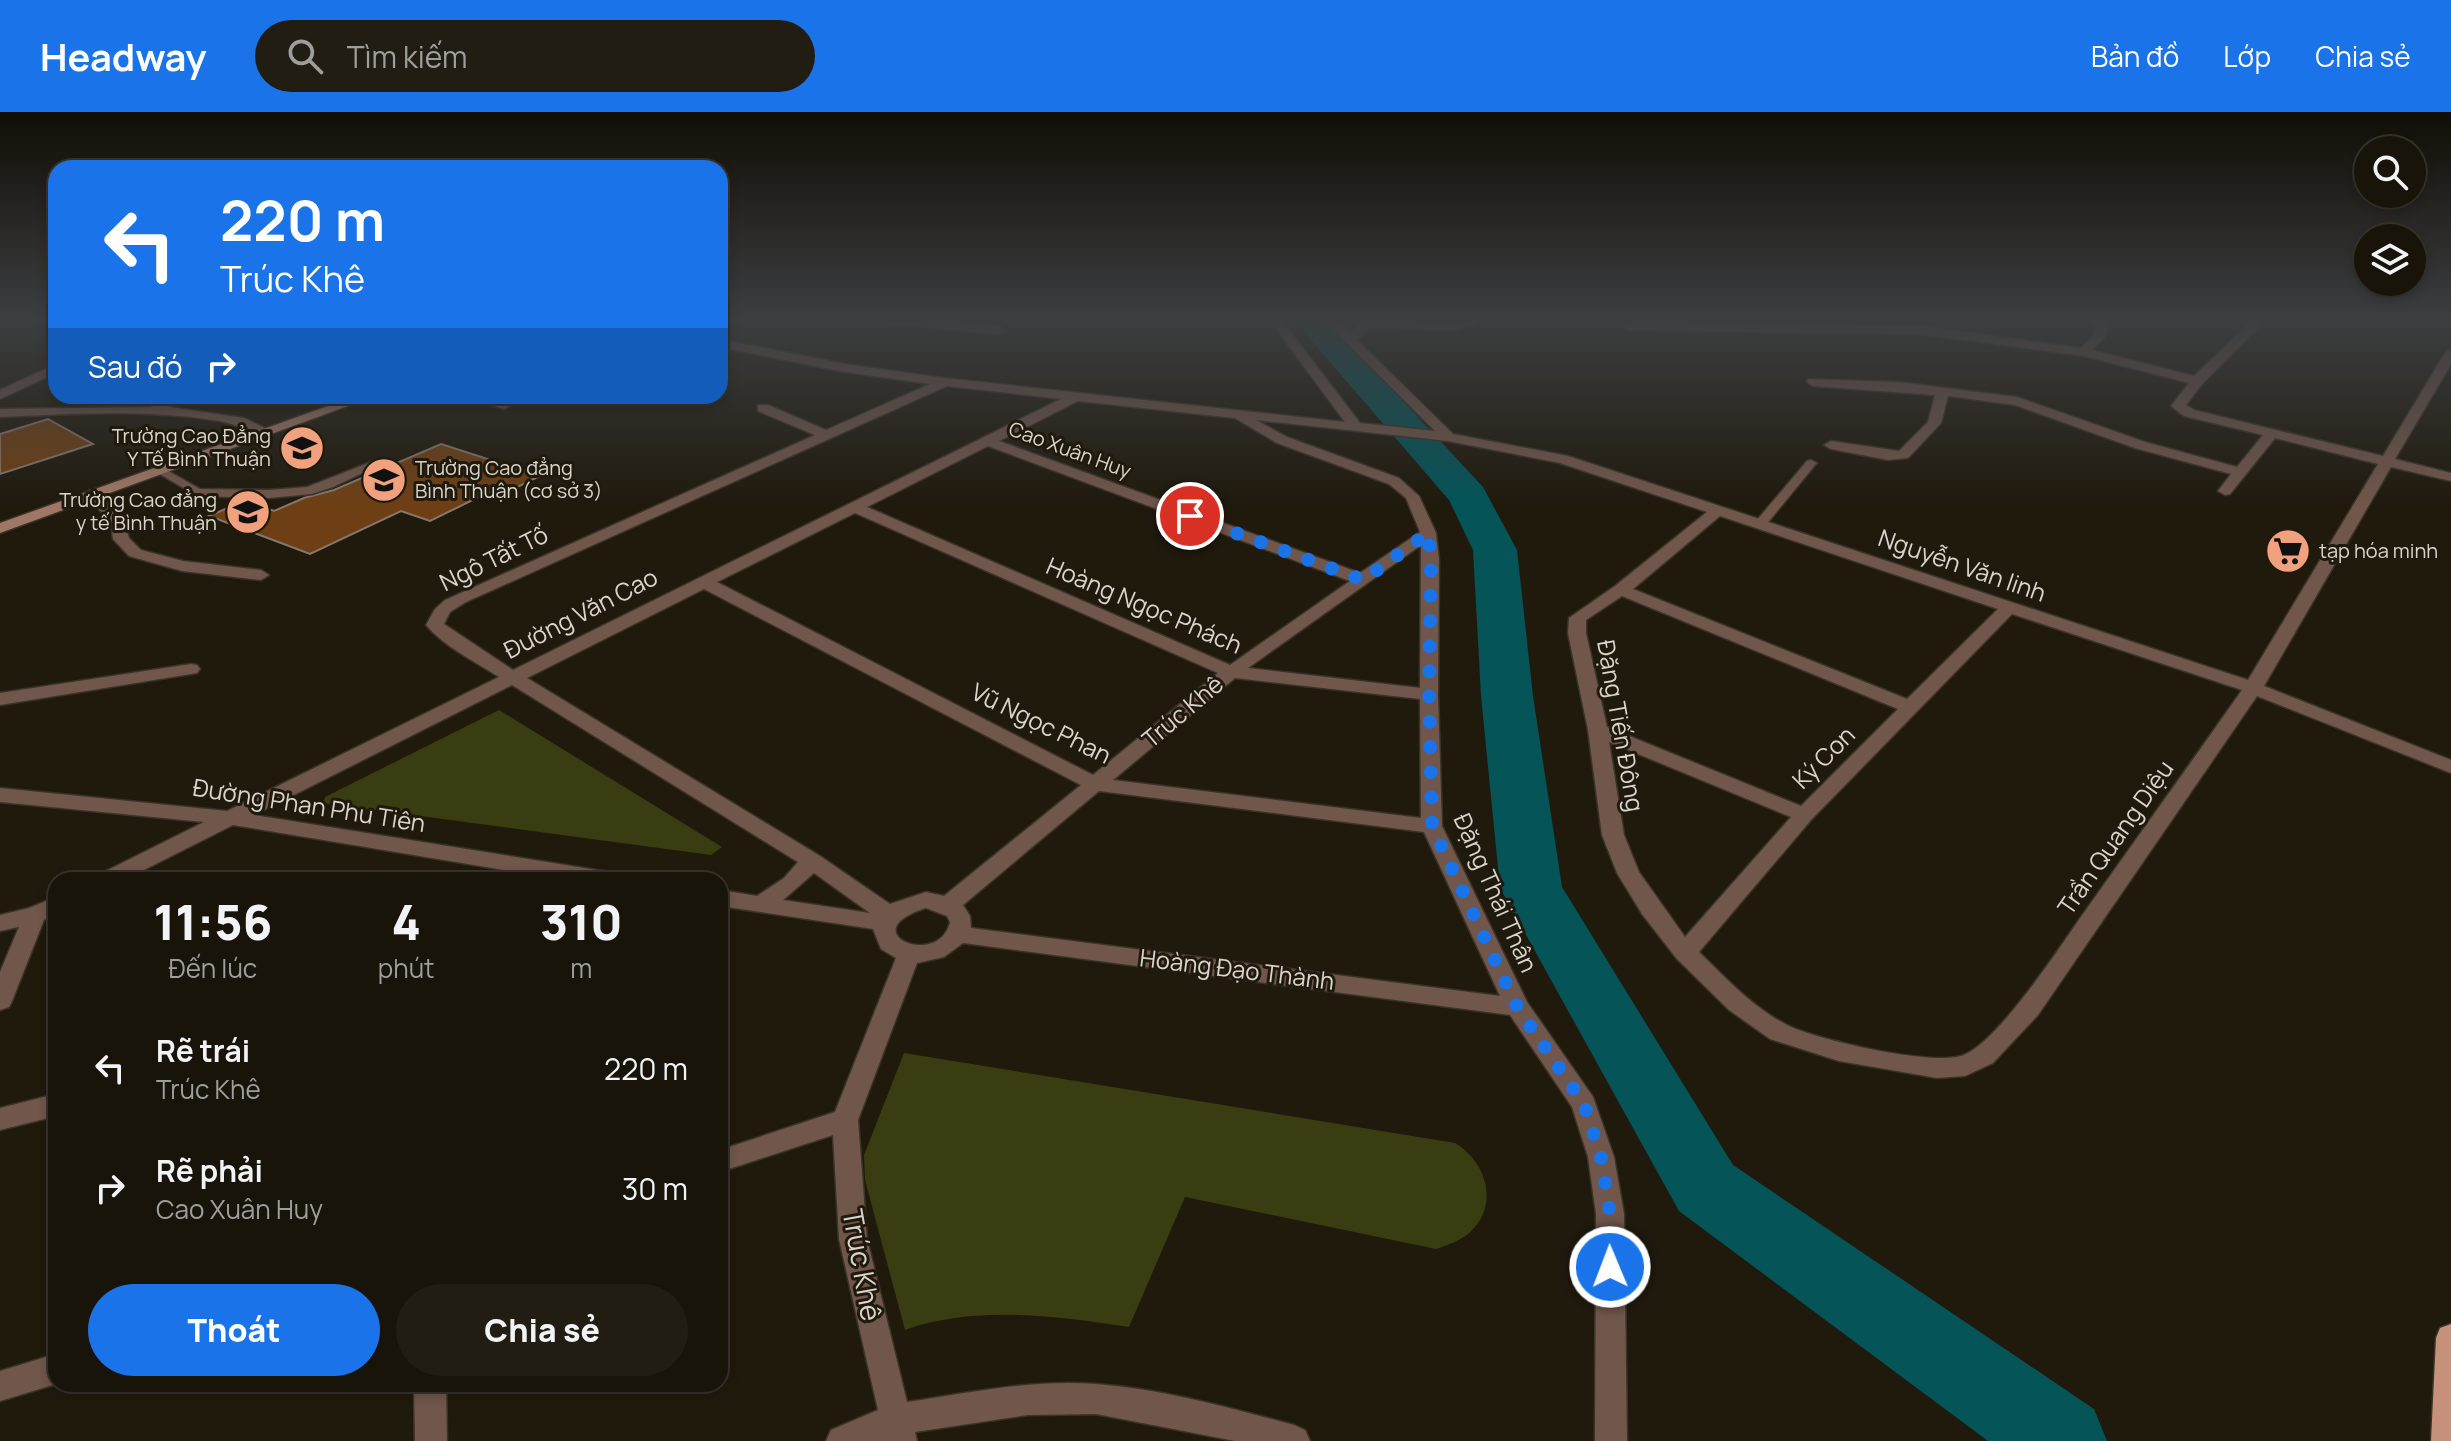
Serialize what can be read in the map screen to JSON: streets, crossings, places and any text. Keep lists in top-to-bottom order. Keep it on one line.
{"streets":{"street":["Cao Xuân Huy","Ngô Tất Tố","Nguyễn Văn linh","Hoàng Ngọc Phách","Đường Văn Cao","Trúc Khê","Vũ Ngọc Phan","Đặng Tiến Đông","Ký Con","Đường Phan Phu Tiên","Trần Quang Diệu","Đặng Thái Thân","Hoàng Đạo Thành"]},"crossings":[["Cao Xuân Huy","Đường Văn Cao"],["Cao Xuân Huy","Trúc Khê"],["Ngô Tất Tố","Đường Văn Cao"],["Ngô Tất Tố","Trúc Khê"],["Ngô Tất Tố","Hoàng Đạo Thành"],["Nguyễn Văn linh","Đặng Tiến Đông"],["Nguyễn Văn linh","Ký Con"],["Nguyễn Văn linh","Trần Quang Diệu"],["Hoàng Ngọc Phách","Đường Văn Cao"],["Hoàng Ngọc Phách","Trúc Khê"],["Hoàng Ngọc Phách","Đặng Thái Thân"],["Đường Văn Cao","Vũ Ngọc Phan"],["Đường Văn Cao","Đường Phan Phu Tiên"],["Trúc Khê","Vũ Ngọc Phan"],["Trúc Khê","Đặng Thái Thân"],["Trúc Khê","Hoàng Đạo Thành"],["Vũ Ngọc Phan","Đặng Thái Thân"],["Đặng Tiến Đông","Ký Con"],["Đặng Tiến Đông","Trần Quang Diệu"],["Ký Con","Trần Quang Diệu"],["Đặng Thái Thân","Hoàng Đạo Thành"]],"places":{"school or university":["Trường Cao Đẳng Y Tế Bình Thuận","Trường Cao đẳng Bình Thuận (cơ sở 3)","Trường Cao đẳng y tế Bình Thuận"],"supermarket":["tạp hóa minh"]},"page":{"header":"Headway","search":"Tìm kiếm","nav":["Bản đồ","Lớp","Chia sẻ"],"turn":["220 m","Trúc Khê"],"then":"Sau đó","eta":["11:56","Đến lúc","4","phút","310","m"],"list":[{"name":"Rẽ trái","note":"Trúc Khê","value":"220 m"},{"name":"Rẽ phải","note":"Cao Xuân Huy","value":"30 m"}],"buttons":["Thoát","Chia sẻ"]}}
